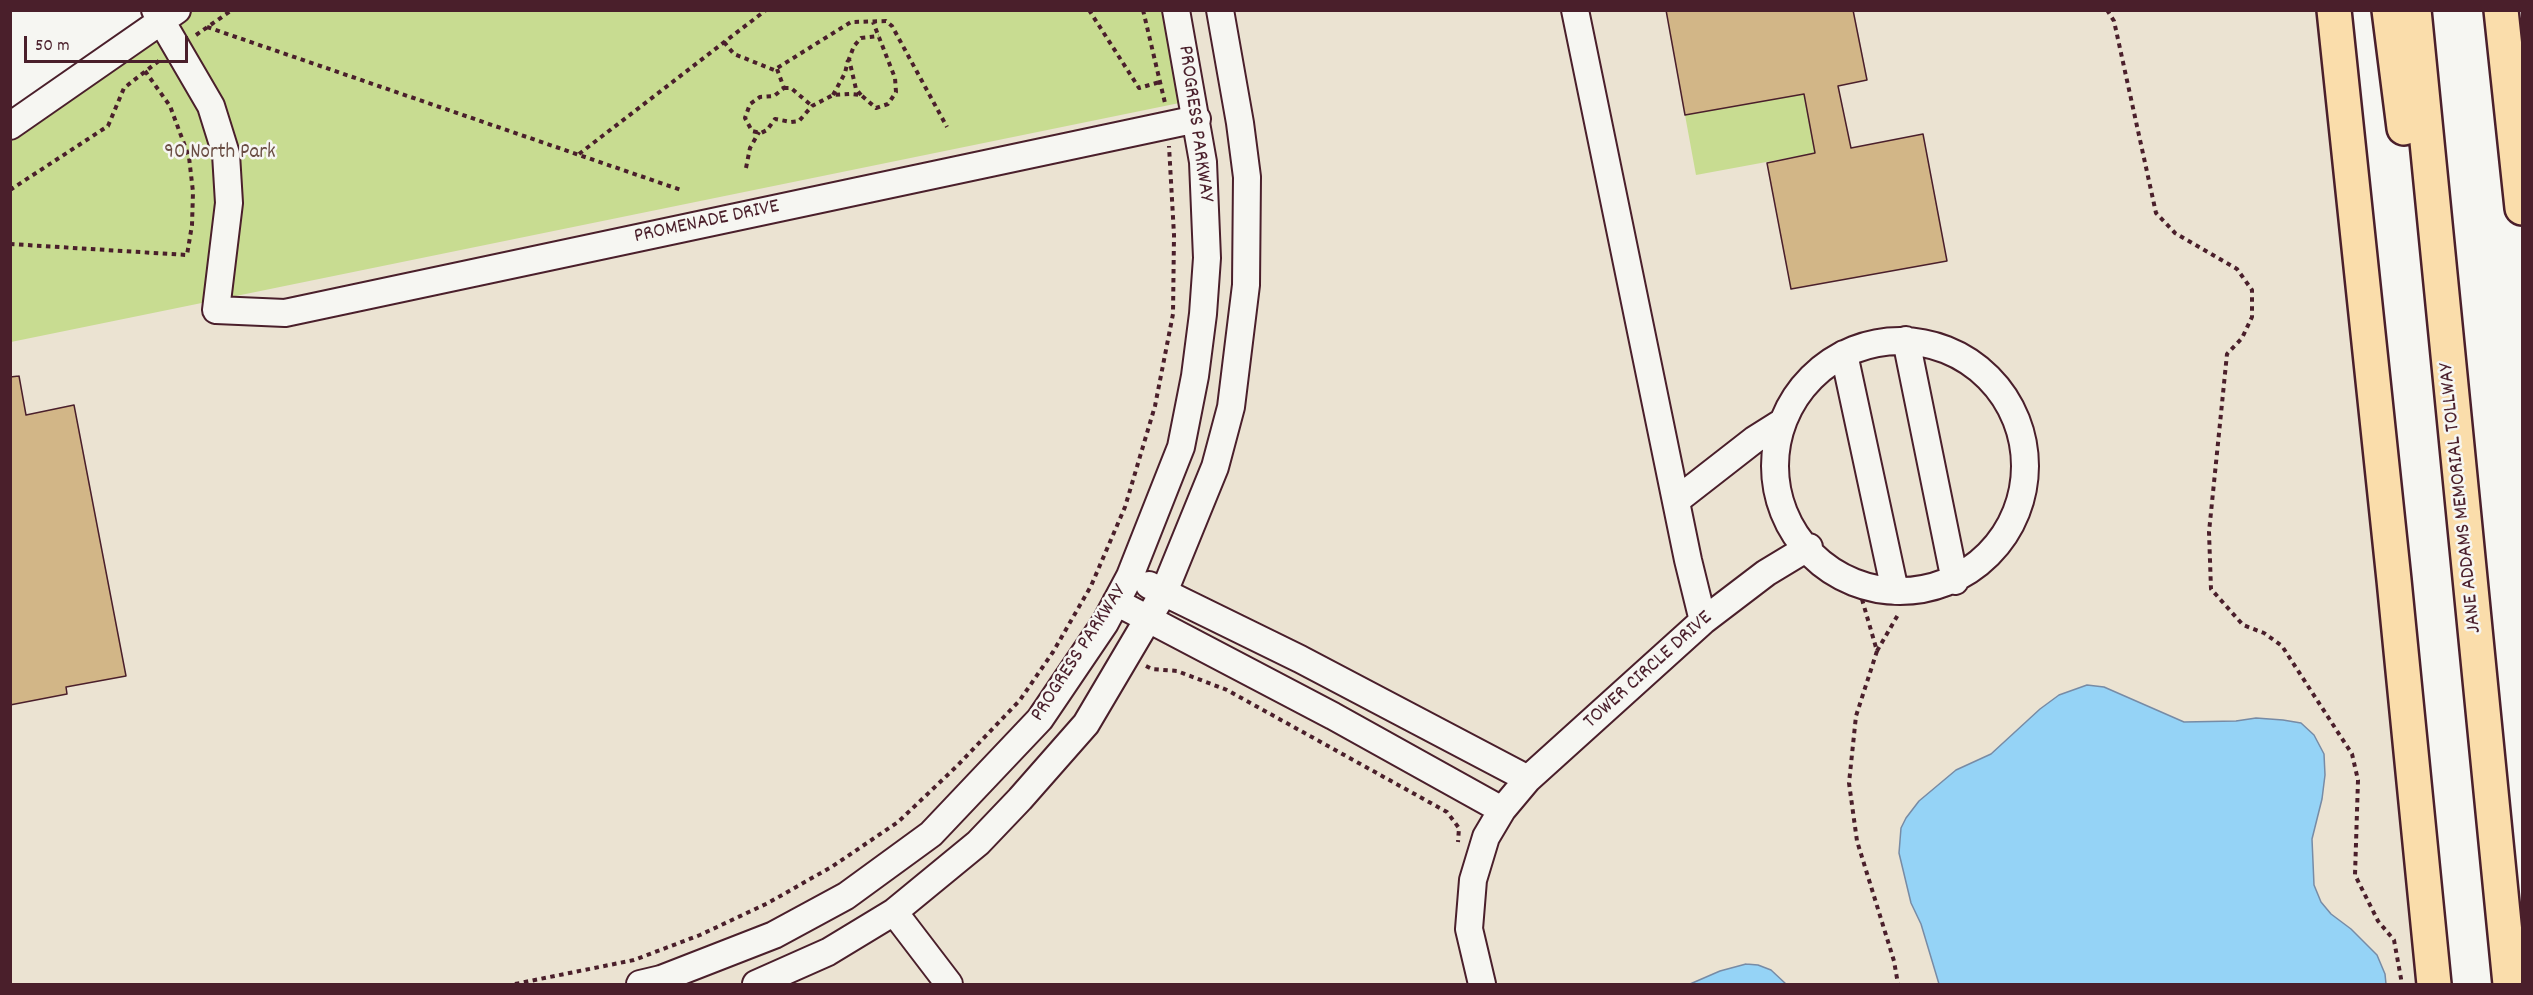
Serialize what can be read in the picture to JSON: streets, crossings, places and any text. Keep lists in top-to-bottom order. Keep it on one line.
{"streets":{"highway":["JANE ADDAMS MEMORIAL TOLLWAY"],"street":["PROGRESS PARKWAY","PROMENADE DRIVE","TOWER CIRCLE DRIVE"]},"crossings":[["PROGRESS PARKWAY","PROMENADE DRIVE"]],"parks":["90 North Park"],"scale_bar":"50 m"}
